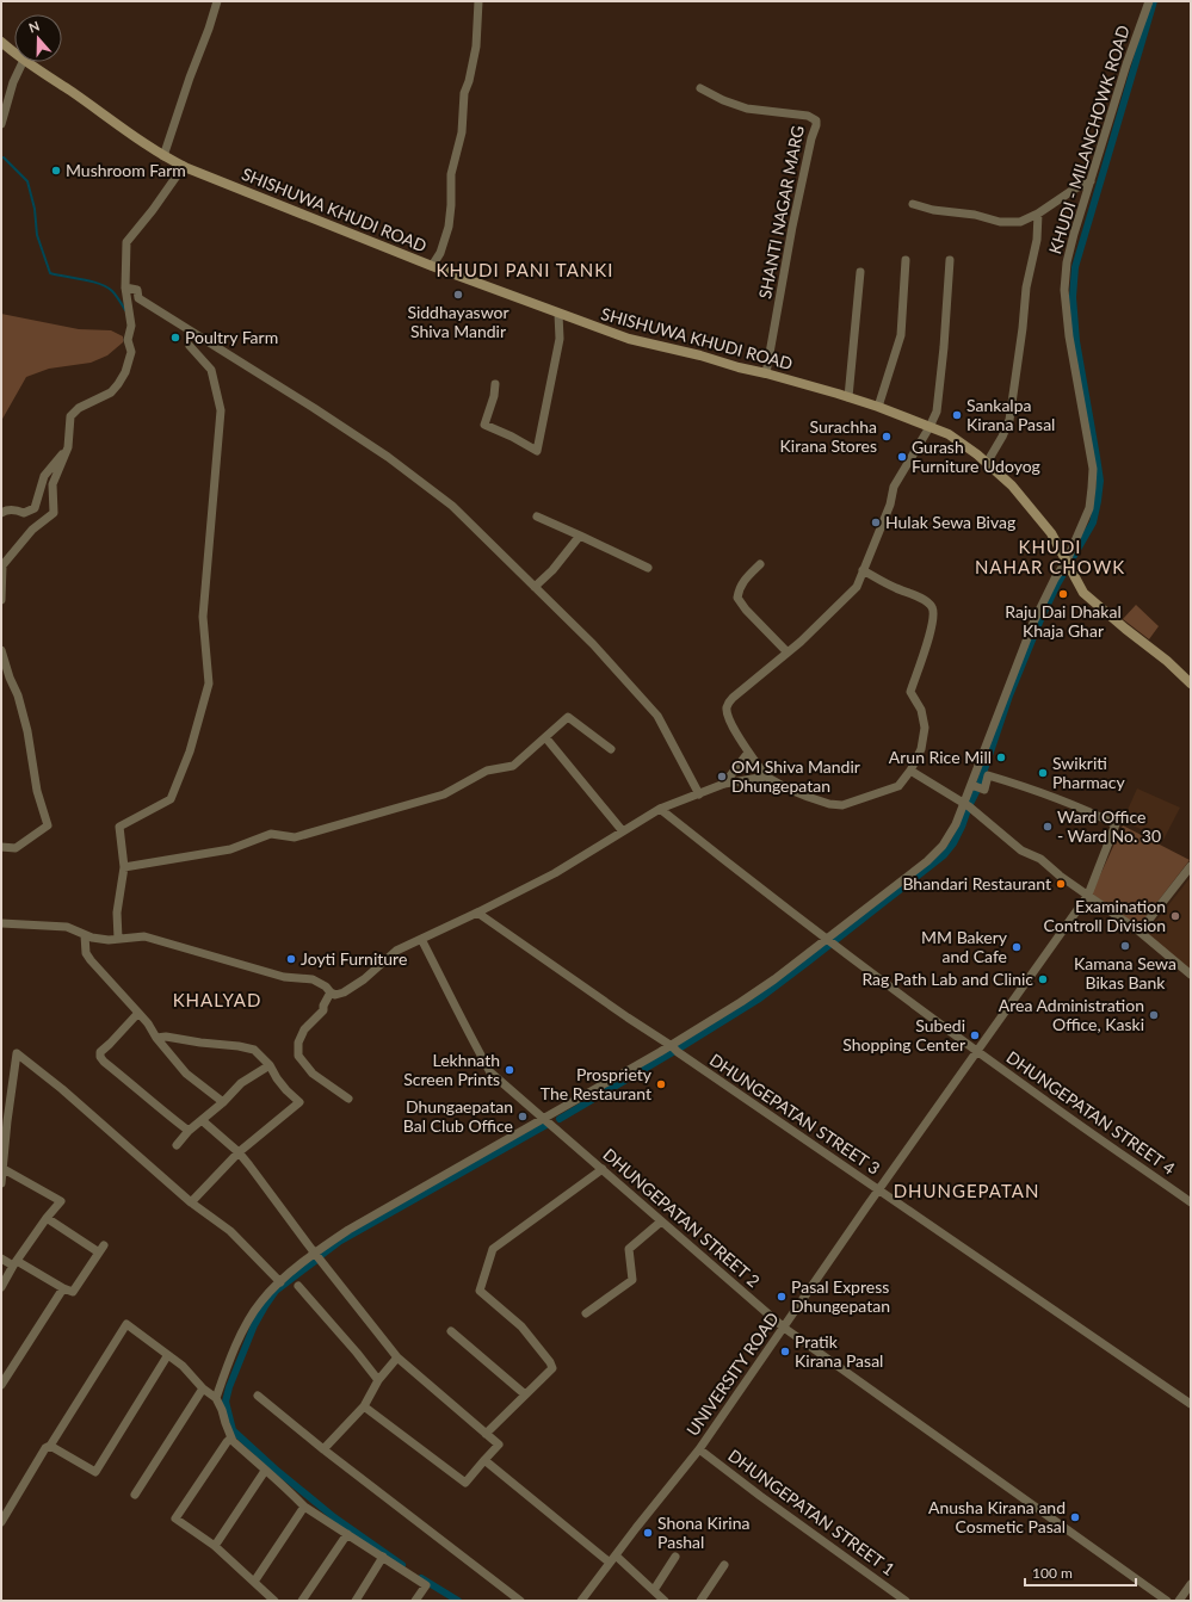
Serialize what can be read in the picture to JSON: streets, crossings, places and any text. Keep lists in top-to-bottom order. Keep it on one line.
{"streets":{"main road":["SHISHUWA KHUDI ROAD"],"street":["KHUDI - MILANCHOWK ROAD","SHANTI NAGAR MARG","DHUNGEPATAN STREET 4","DHUNGEPATAN STREET 3","DHUNGEPATAN STREET 2","UNIVERSITY ROAD","DHUNGEPATAN STREET 1"]},"crossings":[["KHUDI - MILANCHOWK ROAD","SHISHUWA KHUDI ROAD"],["KHUDI - MILANCHOWK ROAD","DHUNGEPATAN STREET 4"],["KHUDI - MILANCHOWK ROAD","DHUNGEPATAN STREET 3"],["KHUDI - MILANCHOWK ROAD","DHUNGEPATAN STREET 2"],["KHUDI - MILANCHOWK ROAD","UNIVERSITY ROAD"],["SHISHUWA KHUDI ROAD","SHANTI NAGAR MARG"],["DHUNGEPATAN STREET 4","UNIVERSITY ROAD"],["DHUNGEPATAN STREET 3","UNIVERSITY ROAD"],["DHUNGEPATAN STREET 2","UNIVERSITY ROAD"],["UNIVERSITY ROAD","DHUNGEPATAN STREET 1"]],"districts":["KHUDI PANI TANKI","KHUDI NAHAR CHOWK","KHALYAD","DHUNGEPATAN"],"places":["Mushroom Farm","Siddhayaswor Shiva Mandir","Poultry Farm","Sankalpa Kirana Pasal","Surachha Kirana Stores","Gurash Furniture Udoyog","Hulak Sewa Bivag","Raju Dai Dhakal Khaja Ghar","Arun Rice Mill","Swikriti Pharmacy","OM Shiva Mandir Dhungepatan","Ward Office - Ward No. 30","Bhandari Restaurant","Examination Controll Division","Kamana Sewa Bikas Bank","MM Bakery and Cafe","Joyti Furniture","Rag Path Lab and Clinic","Area Administration Office, Kaski","Subedi Shopping Center","Lekhnath Screen Prints","Prospriety The Restaurant","Dhungaepatan Bal Club Office","Pasal Express Dhungepatan","Pratik Kirana Pasal","Anusha Kirana and Cosmetic Pasal","Shona Kirina Pashal"],"scale_bar":"100 m","north":"top"}
